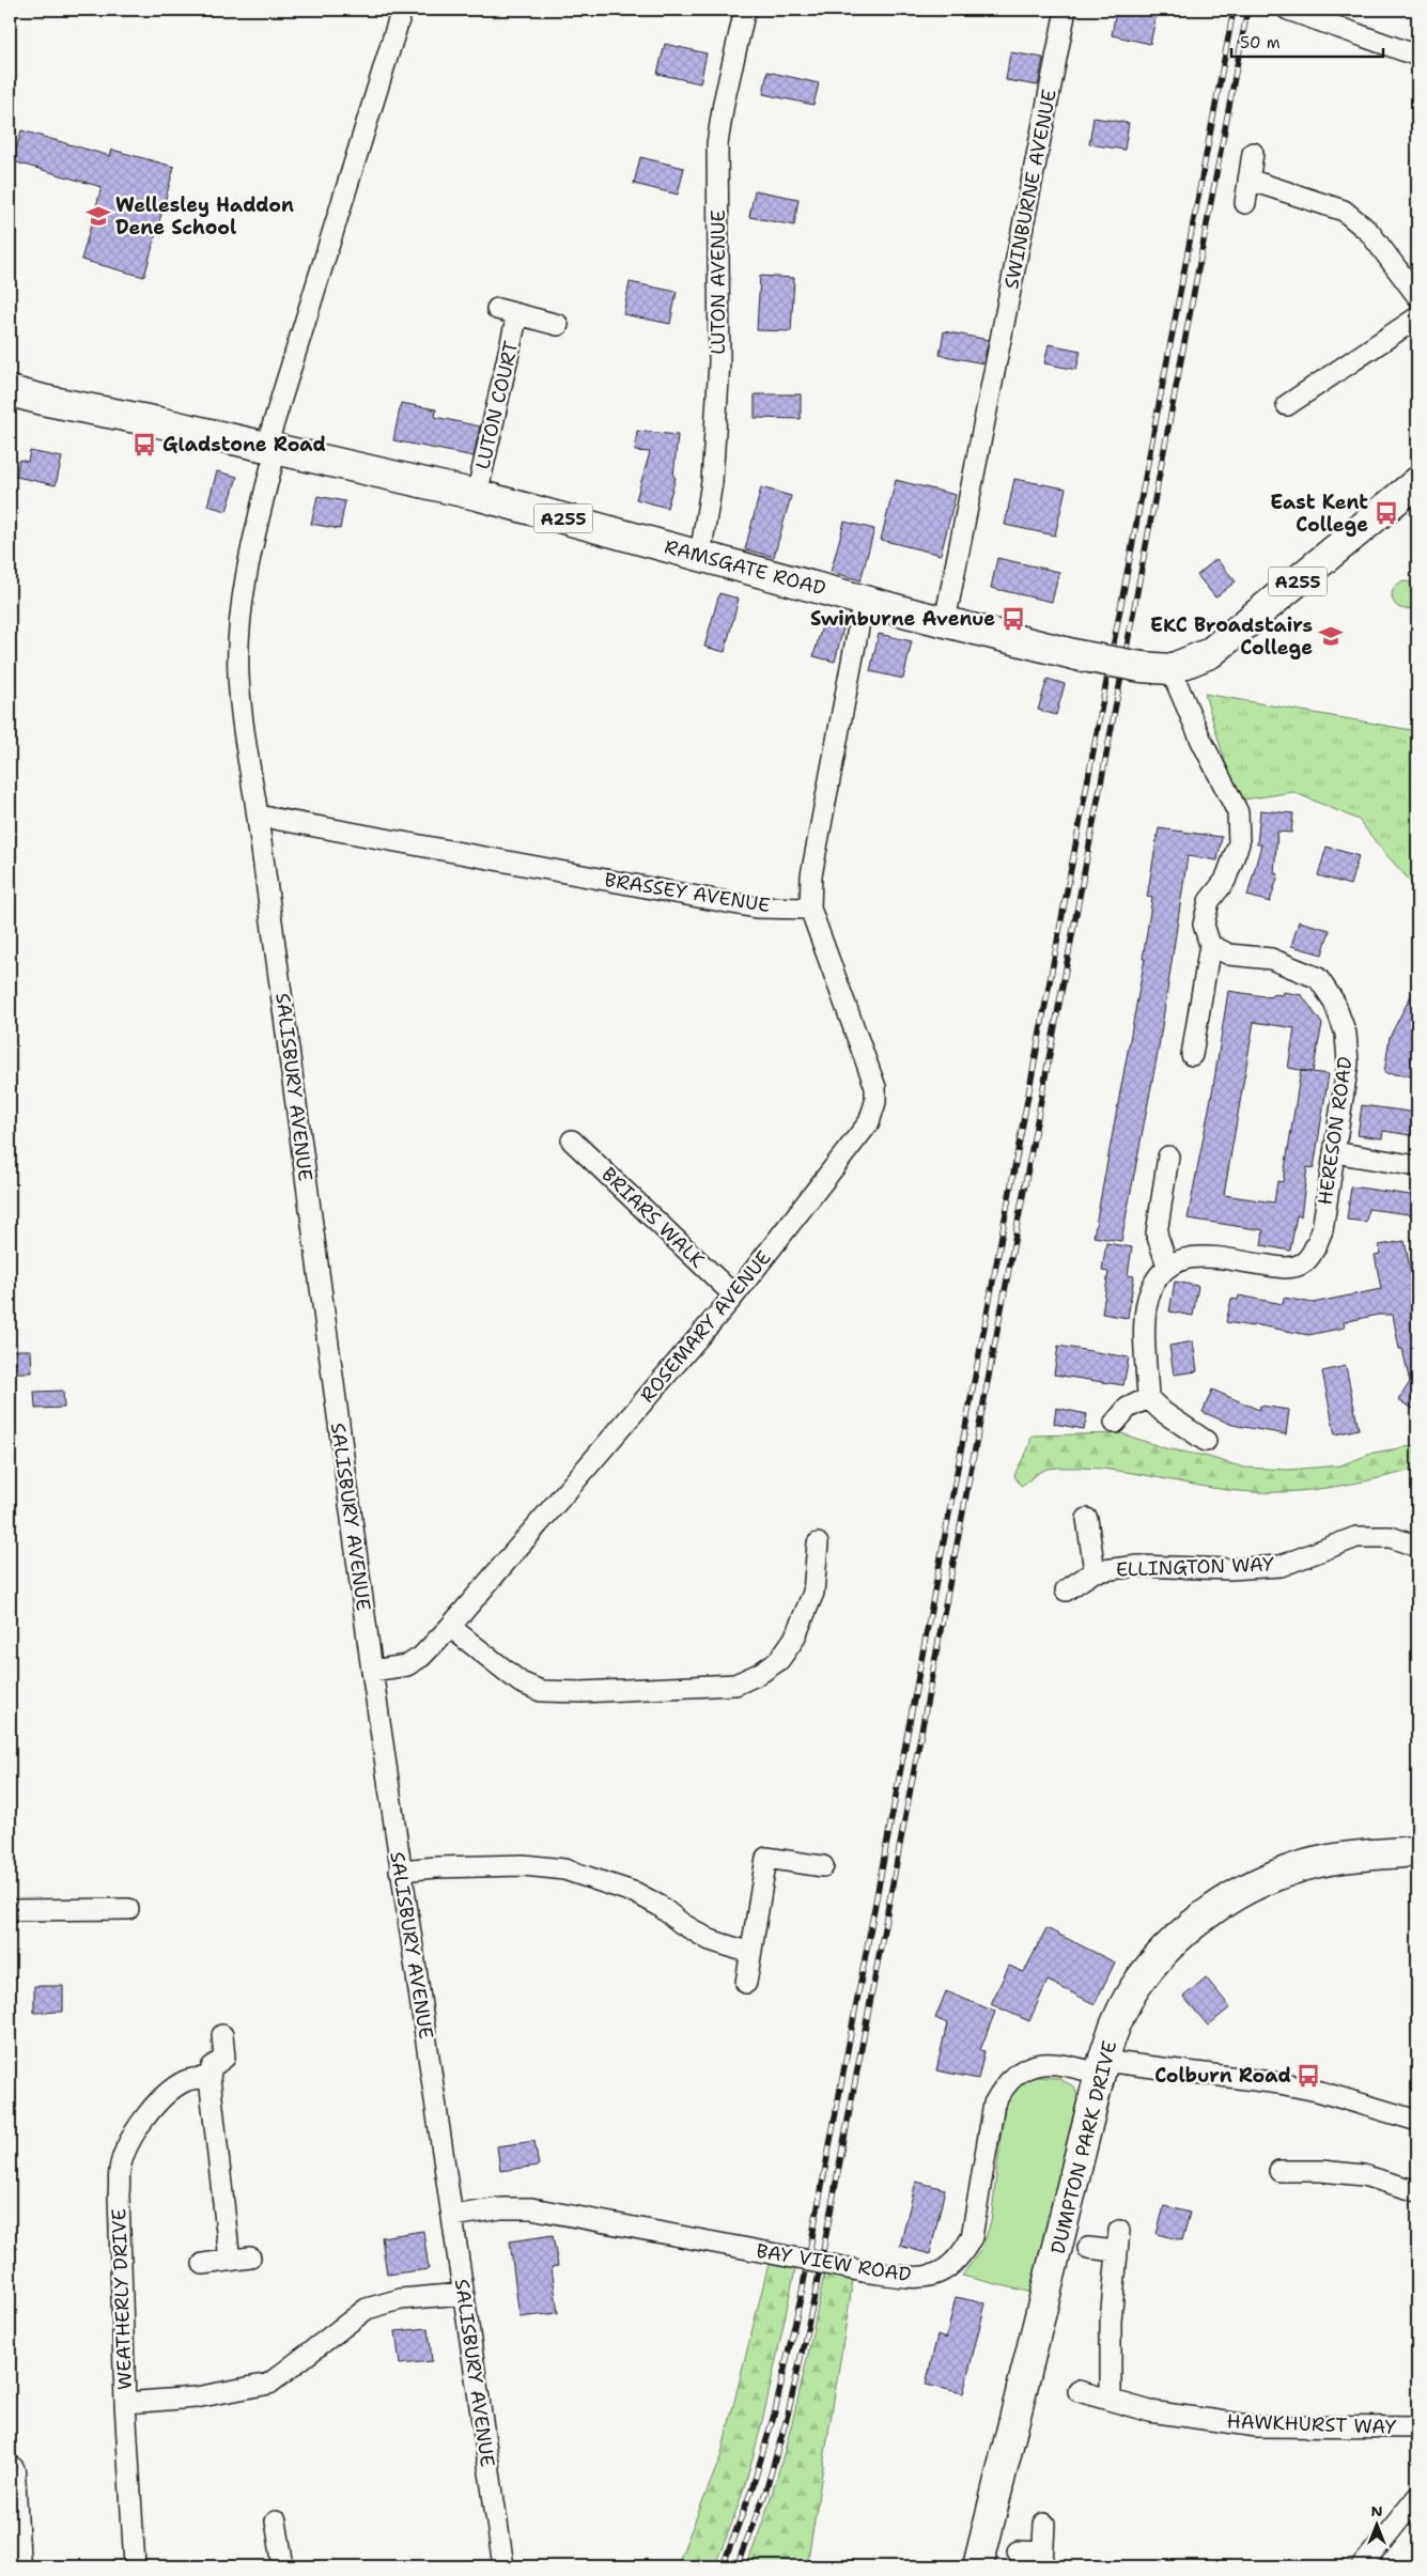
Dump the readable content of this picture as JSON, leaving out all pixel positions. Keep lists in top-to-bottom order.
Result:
{
  "streets": {
    "main road": ["A255", "RAMSGATE ROAD", "DUMPTON PARK DRIVE"],
    "street": [
      "SWINBURNE AVENUE",
      "LUTON AVENUE",
      "LUTON COURT",
      "BRASSEY AVENUE",
      "SALISBURY AVENUE",
      "HERESON ROAD",
      "BRIARS WALK",
      "ROSEMARY AVENUE",
      "ELLINGTON WAY",
      "BAY VIEW ROAD",
      "WEATHERLY DRIVE",
      "HAWKHURST WAY"
    ]
  },
  "crossings": [
    ["SWINBURNE AVENUE", "RAMSGATE ROAD"],
    ["LUTON AVENUE", "RAMSGATE ROAD"],
    ["LUTON COURT", "RAMSGATE ROAD"],
    ["A255", "RAMSGATE ROAD"],
    ["RAMSGATE ROAD", "SALISBURY AVENUE"],
    ["BRASSEY AVENUE", "SALISBURY AVENUE"],
    ["BRASSEY AVENUE", "ROSEMARY AVENUE"],
    ["SALISBURY AVENUE", "ROSEMARY AVENUE"],
    ["SALISBURY AVENUE", "BAY VIEW ROAD"],
    ["BRIARS WALK", "ROSEMARY AVENUE"],
    ["DUMPTON PARK DRIVE", "BAY VIEW ROAD"]
  ],
  "places": {
    "school or university": ["Wellesley Haddon Dene School", "EKC Broadstairs College"],
    "bus stop": [
      "Gladstone Road",
      "East Kent College",
      "Swinburne Avenue",
      "Colburn Road"
    ]
  },
  "scale_bar": "50 m",
  "north": "top"
}
